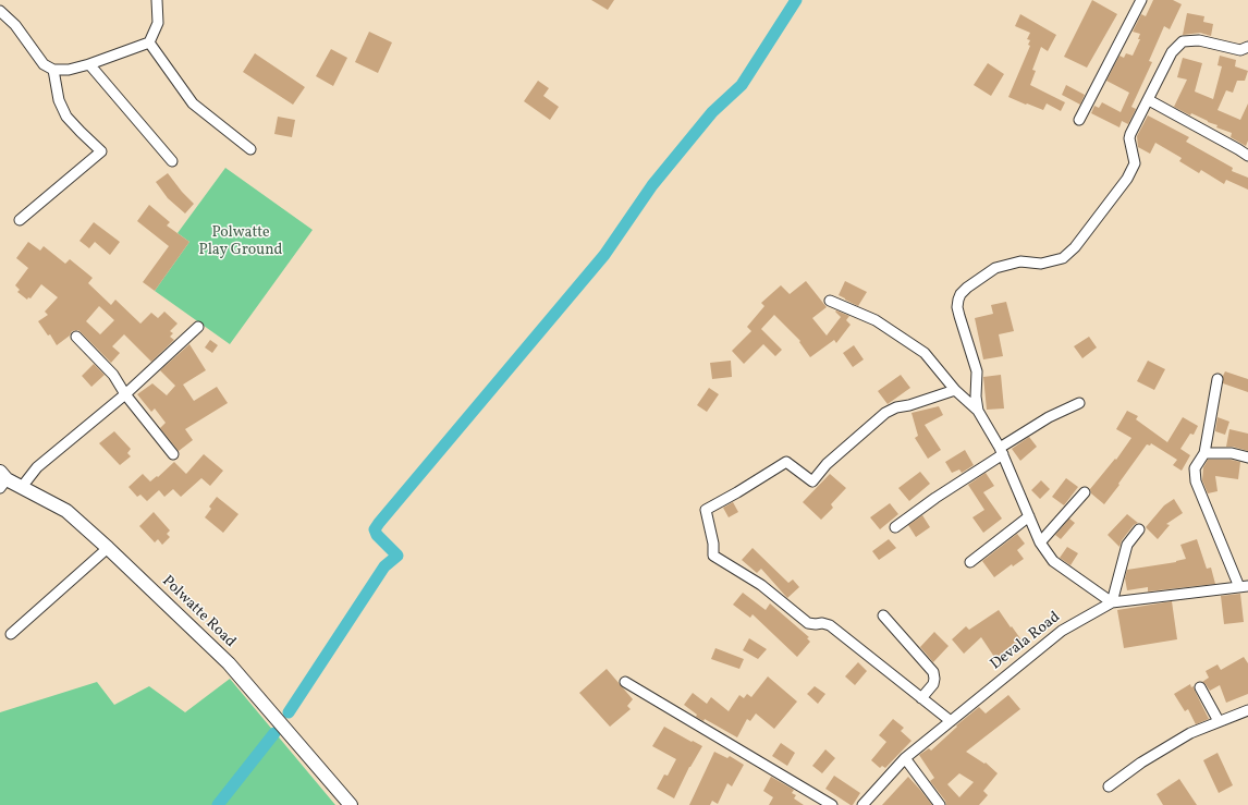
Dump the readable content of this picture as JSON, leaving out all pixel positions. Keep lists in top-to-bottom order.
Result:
{
  "streets": {
    "street": ["Polwatte Road", "Devala Road"]
  },
  "parks": ["Polwatte Play Ground"]
}
